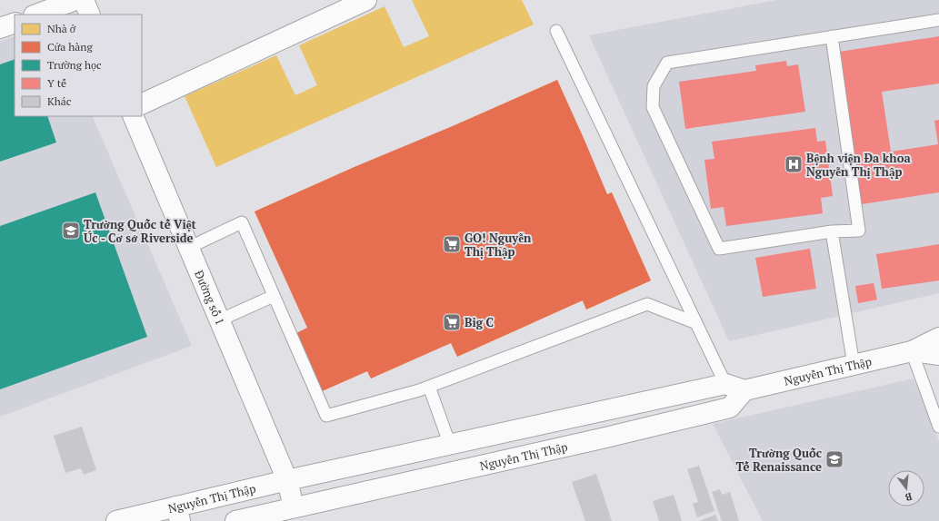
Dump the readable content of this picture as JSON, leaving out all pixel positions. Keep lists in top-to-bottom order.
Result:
{
  "streets": {
    "main road": ["Đường số 1", "Nguyễn Thị Thập"]
  },
  "crossings": [
    ["Đường số 1", "Nguyễn Thị Thập"]
  ],
  "places": {
    "hospital": ["Bệnh viện Đa khoa Nguyễn Thị Thập"],
    "school or university": ["Trường Quốc tế Việt Úc - Cơ sở Riverside", "Trường Quốc Tế Renaissance"],
    "supermarket": ["GO! Nguyễn Thị Thập", "Big C"]
  },
  "legend": [
    "Nhà ở",
    "Cửa hàng",
    "Trường học",
    "Y tế",
    "Khác"
  ],
  "north": "bottom"
}
